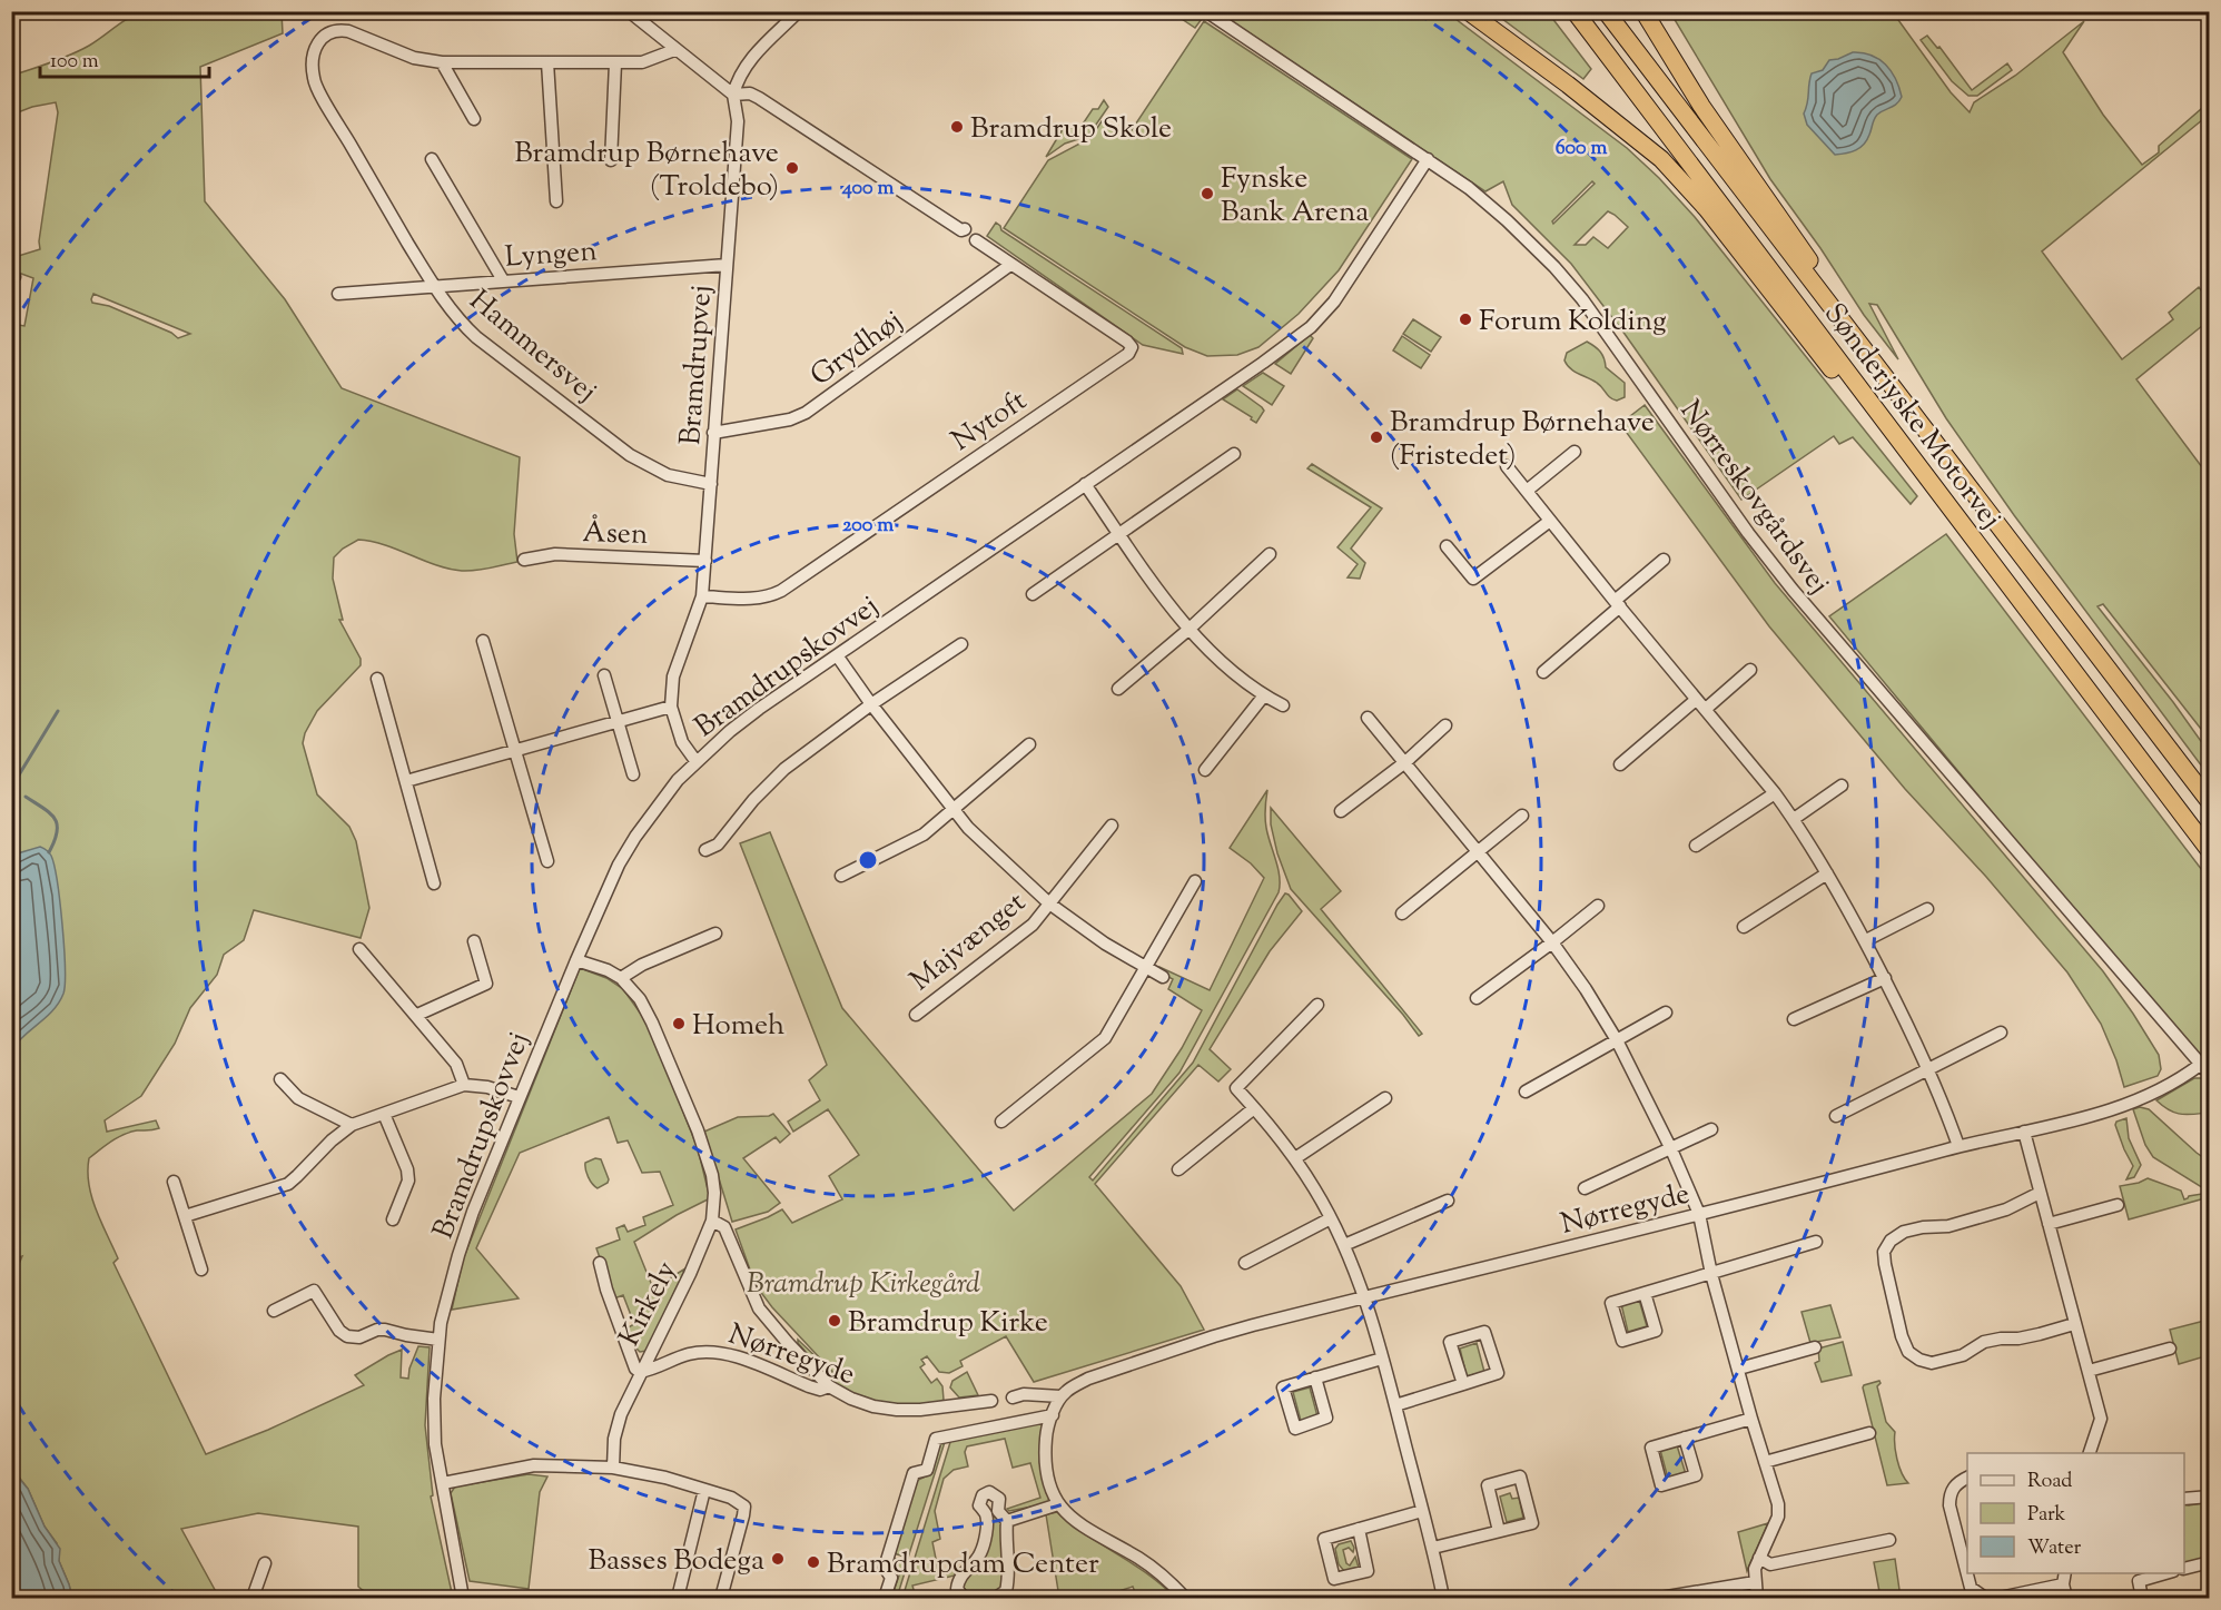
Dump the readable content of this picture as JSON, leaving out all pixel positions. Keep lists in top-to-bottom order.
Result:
{
  "streets": {
    "highway": ["Sønderjyske Motorvej"],
    "street": [
      "Lyngen",
      "Hammersvej",
      "Grydhøj",
      "Bramdrupvej",
      "Nytoft",
      "Nørreskovgårdsvej",
      "Åsen",
      "Bramdrupskovvej",
      "Majvænget",
      "Nørregyde",
      "Kirkely"
    ]
  },
  "crossings": [
    ["Lyngen", "Hammersvej"],
    ["Lyngen", "Bramdrupvej"],
    ["Hammersvej", "Bramdrupvej"],
    ["Grydhøj", "Bramdrupvej"],
    ["Grydhøj", "Nytoft"],
    ["Bramdrupvej", "Nytoft"],
    ["Bramdrupvej", "Åsen"],
    ["Bramdrupvej", "Bramdrupskovvej"],
    ["Nørreskovgårdsvej", "Bramdrupskovvej"],
    ["Nørreskovgårdsvej", "Nørregyde"],
    ["Bramdrupskovvej", "Majvænget"],
    ["Bramdrupskovvej", "Kirkely"],
    ["Nørregyde", "Kirkely"]
  ],
  "parks": ["Bramdrup Kirkegård"],
  "places": [
    "Bramdrup Skole",
    "Bramdrup Børnehave (Troldebo)",
    "Fynske Bank Arena",
    "Forum Kolding",
    "Bramdrup Børnehave (Fristedet)",
    "Homeh",
    "Bramdrup Kirke",
    "Basses Bodega",
    "Bramdrupdam Center"
  ],
  "legend": ["Road", "Park", "Water"],
  "scale_bar": "100 m",
  "rings": ["600 m", "400 m", "200 m"]
}
